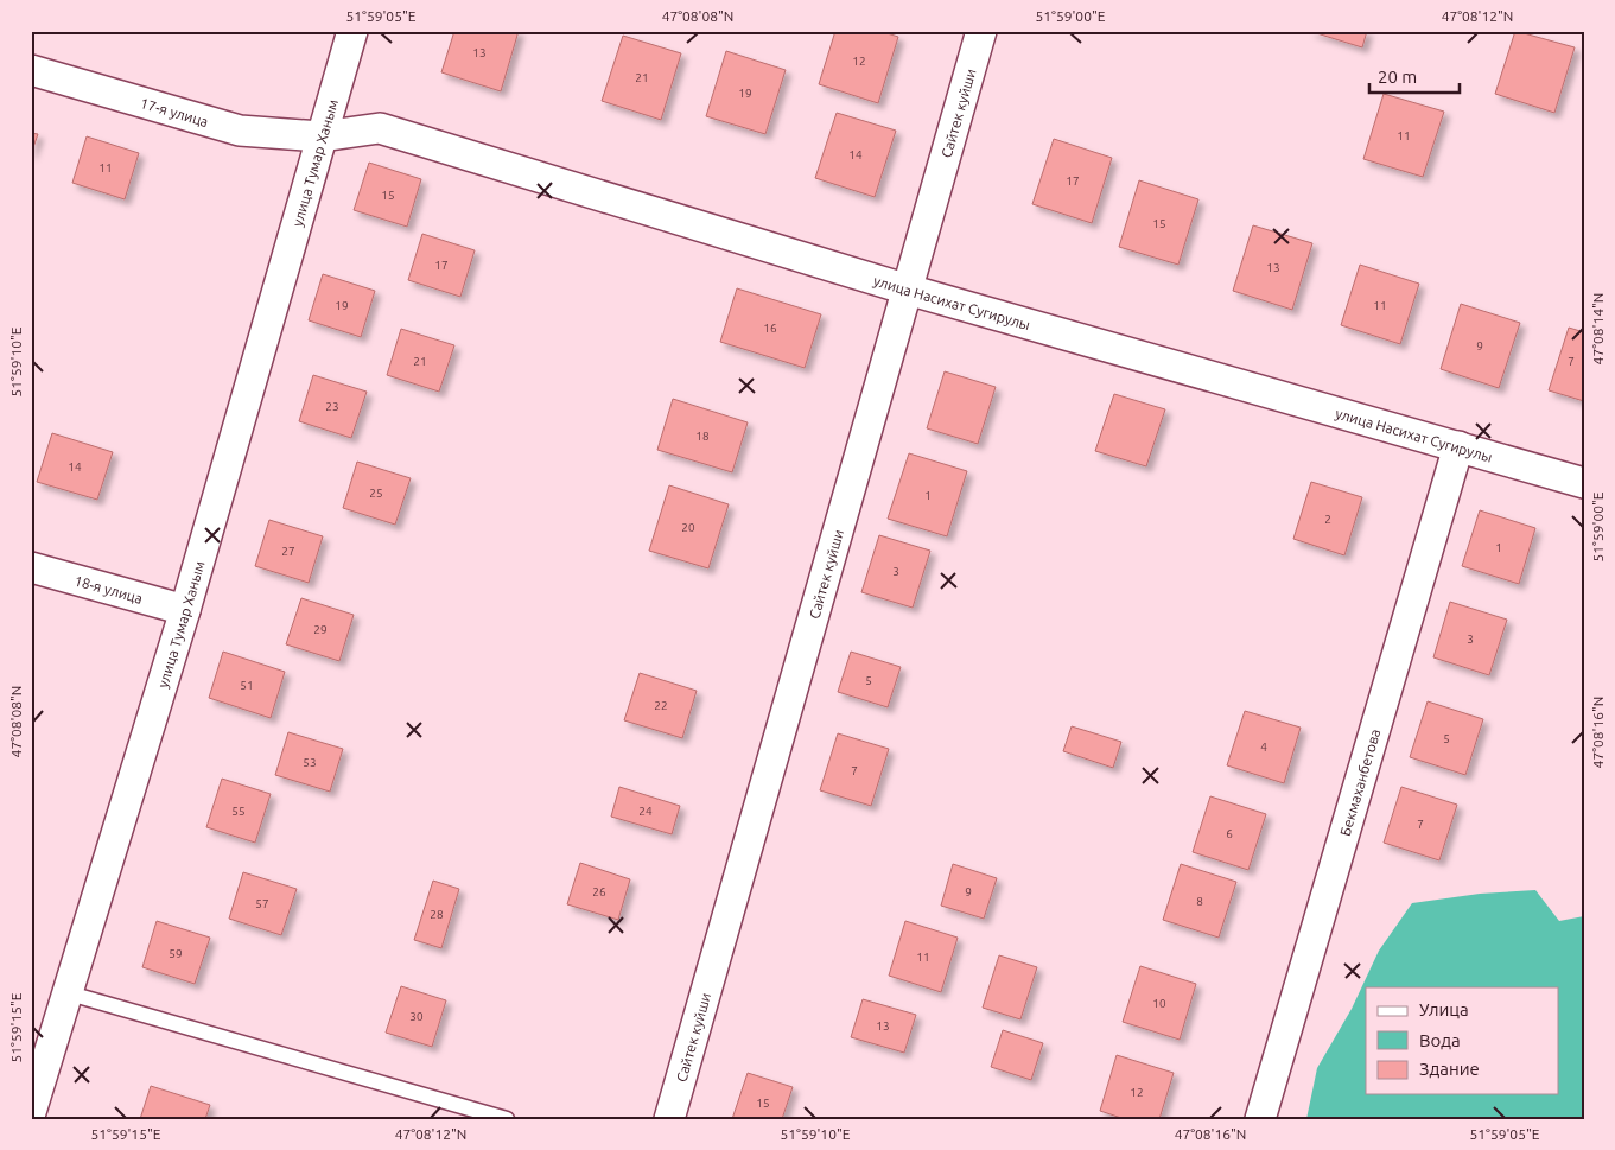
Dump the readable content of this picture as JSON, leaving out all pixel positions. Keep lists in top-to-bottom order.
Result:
{
  "streets": {
    "street": [
      "17-я улица",
      "Сайтек куйши",
      "улица Тумар Ханым",
      "улица Насихат Сугирулы",
      "18-я улица",
      "Бекмаханбетова"
    ]
  },
  "crossings": [
    ["17-я улица", "улица Тумар Ханым"],
    ["17-я улица", "улица Насихат Сугирулы"],
    ["Сайтек куйши", "улица Насихат Сугирулы"],
    ["улица Тумар Ханым", "улица Насихат Сугирулы"],
    ["улица Тумар Ханым", "18-я улица"],
    ["улица Насихат Сугирулы", "Бекмаханбетова"]
  ],
  "house_numbers": [
    "13",
    "12",
    "21",
    "19",
    "11",
    "14",
    "11",
    "17",
    "15",
    "15",
    "17",
    "13",
    "19",
    "11",
    "16",
    "9",
    "21",
    "7",
    "23",
    "18",
    "14",
    "25",
    "1",
    "2",
    "20",
    "1",
    "27",
    "3",
    "29",
    "3",
    "5",
    "51",
    "22",
    "5",
    "4",
    "53",
    "7",
    "55",
    "24",
    "7",
    "6",
    "26",
    "9",
    "8",
    "57",
    "28",
    "59",
    "11",
    "10",
    "30",
    "13",
    "12",
    "15"
  ],
  "legend": ["Улица", "Вода", "Здание"],
  "scale_bar": "20 m",
  "coordinates": [
    "51°59'05\"E",
    "47°08'08\"N",
    "51°59'00\"E",
    "47°08'12\"N",
    "47°08'14\"N",
    "51°59'10\"E",
    "47°08'16\"N",
    "51°59'15\"E"
  ]
}
